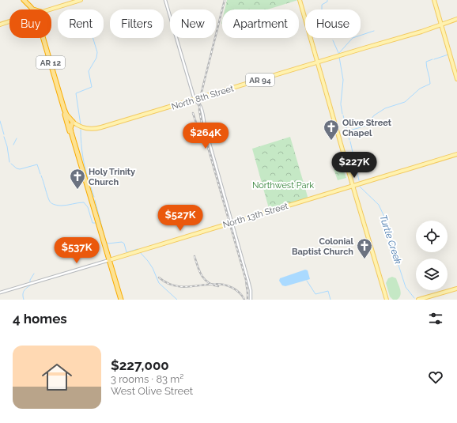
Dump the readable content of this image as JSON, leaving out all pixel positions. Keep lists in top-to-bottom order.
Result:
{
  "streets": {
    "highway": ["AR 12"],
    "main road": ["AR 94", "North 8th Street", "North 13th Street"]
  },
  "crossings": [
    ["AR 12", "North 8th Street"]
  ],
  "water": ["Turtle Creek"],
  "parks": ["Northwest Park"],
  "places": {
    "church": ["Olive Street Chapel", "Holy Trinity Church", "Colonial Baptist Church"]
  },
  "page": {
    "chip": [
      "Buy",
      "Rent",
      "Filters",
      "New",
      "Apartment",
      "House"
    ],
    "price": [
      "$264K",
      "$227K",
      "$527K",
      "$537K"
    ],
    "heading": "4 homes",
    "list": [
      {
        "name": "$227,000",
        "note": "3 rooms · 83 m² · West Olive Street"
      }
    ]
  }
}
